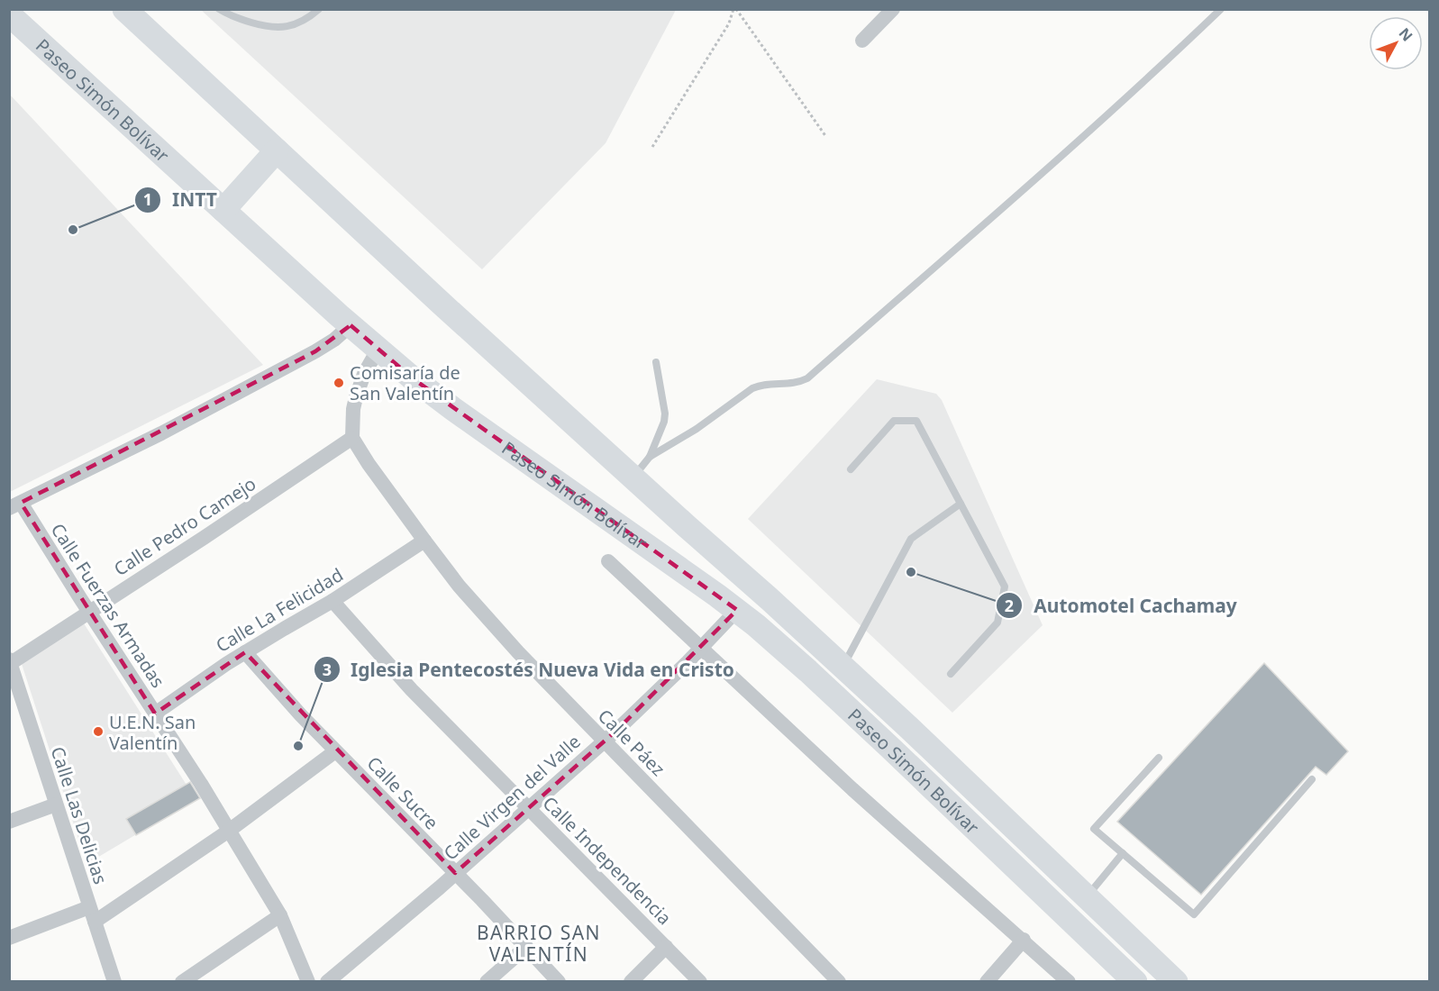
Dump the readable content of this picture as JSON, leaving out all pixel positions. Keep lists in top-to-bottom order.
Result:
{
  "streets": {
    "main road": ["Paseo Simón Bolívar"],
    "street": [
      "Calle Pedro Camejo",
      "Calle Fuerzas Armadas",
      "Calle La Felicidad",
      "Calle Páez",
      "Calle Sucre",
      "Calle Virgen del Valle",
      "Calle Las Delicias",
      "Calle Independencia"
    ]
  },
  "crossings": [
    ["Paseo Simón Bolívar", "Calle Virgen del Valle"],
    ["Calle Pedro Camejo", "Calle Fuerzas Armadas"],
    ["Calle Pedro Camejo", "Calle Páez"],
    ["Calle Pedro Camejo", "Calle Las Delicias"],
    ["Calle Fuerzas Armadas", "Calle La Felicidad"],
    ["Calle La Felicidad", "Calle Páez"],
    ["Calle La Felicidad", "Calle Sucre"],
    ["Calle La Felicidad", "Calle Independencia"],
    ["Calle Páez", "Calle Virgen del Valle"],
    ["Calle Sucre", "Calle Virgen del Valle"],
    ["Calle Virgen del Valle", "Calle Independencia"]
  ],
  "districts": ["BARRIO SAN VALENTÍN"],
  "places": [
    "INTT",
    "Comisaría de San Valentín",
    "Automotel Cachamay",
    "U.E.N. San Valentín",
    "Iglesia Pentecostés Nueva Vida en Cristo"
  ],
  "north": "top right"
}
